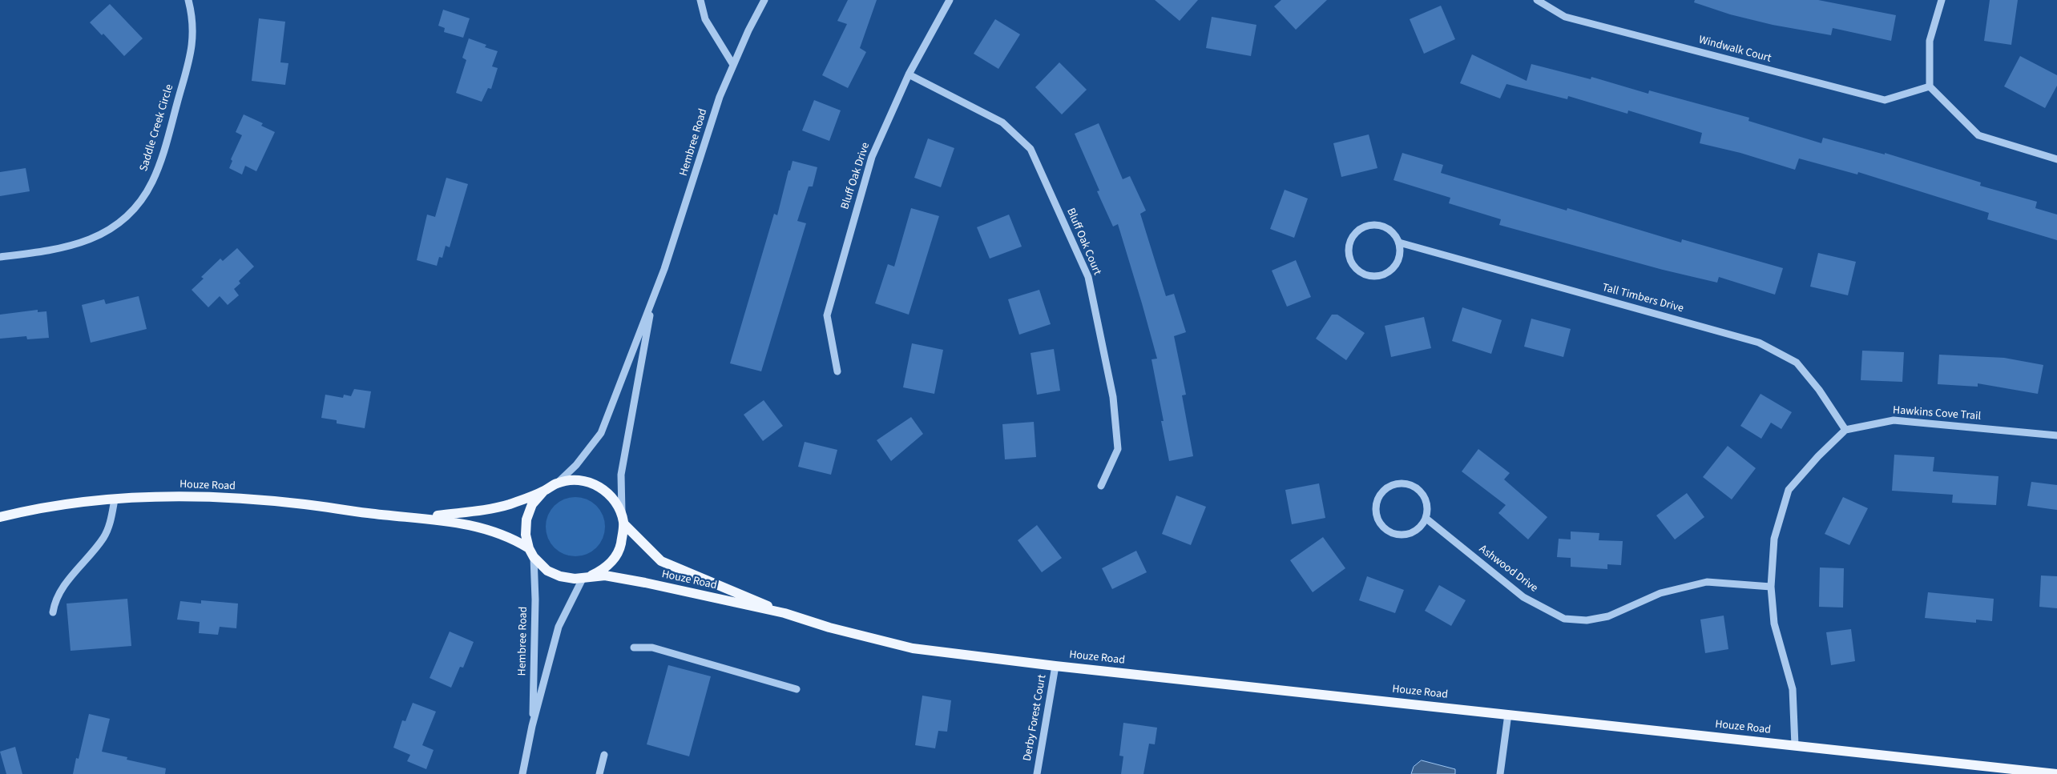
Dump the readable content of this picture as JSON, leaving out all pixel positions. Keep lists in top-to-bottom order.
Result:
{
  "streets": {
    "main road": ["Houze Road"],
    "street": [
      "Windwalk Court",
      "Saddle Creek Circle",
      "Hembree Road",
      "Bluff Oak Drive",
      "Bluff Oak Court",
      "Tall Timbers Drive",
      "Hawkins Cove Trail",
      "Ashwood Drive",
      "Derby Forest Court"
    ]
  },
  "crossings": [
    ["Hembree Road", "Houze Road"],
    ["Bluff Oak Drive", "Bluff Oak Court"],
    ["Tall Timbers Drive", "Hawkins Cove Trail"],
    ["Houze Road", "Derby Forest Court"]
  ]
}
